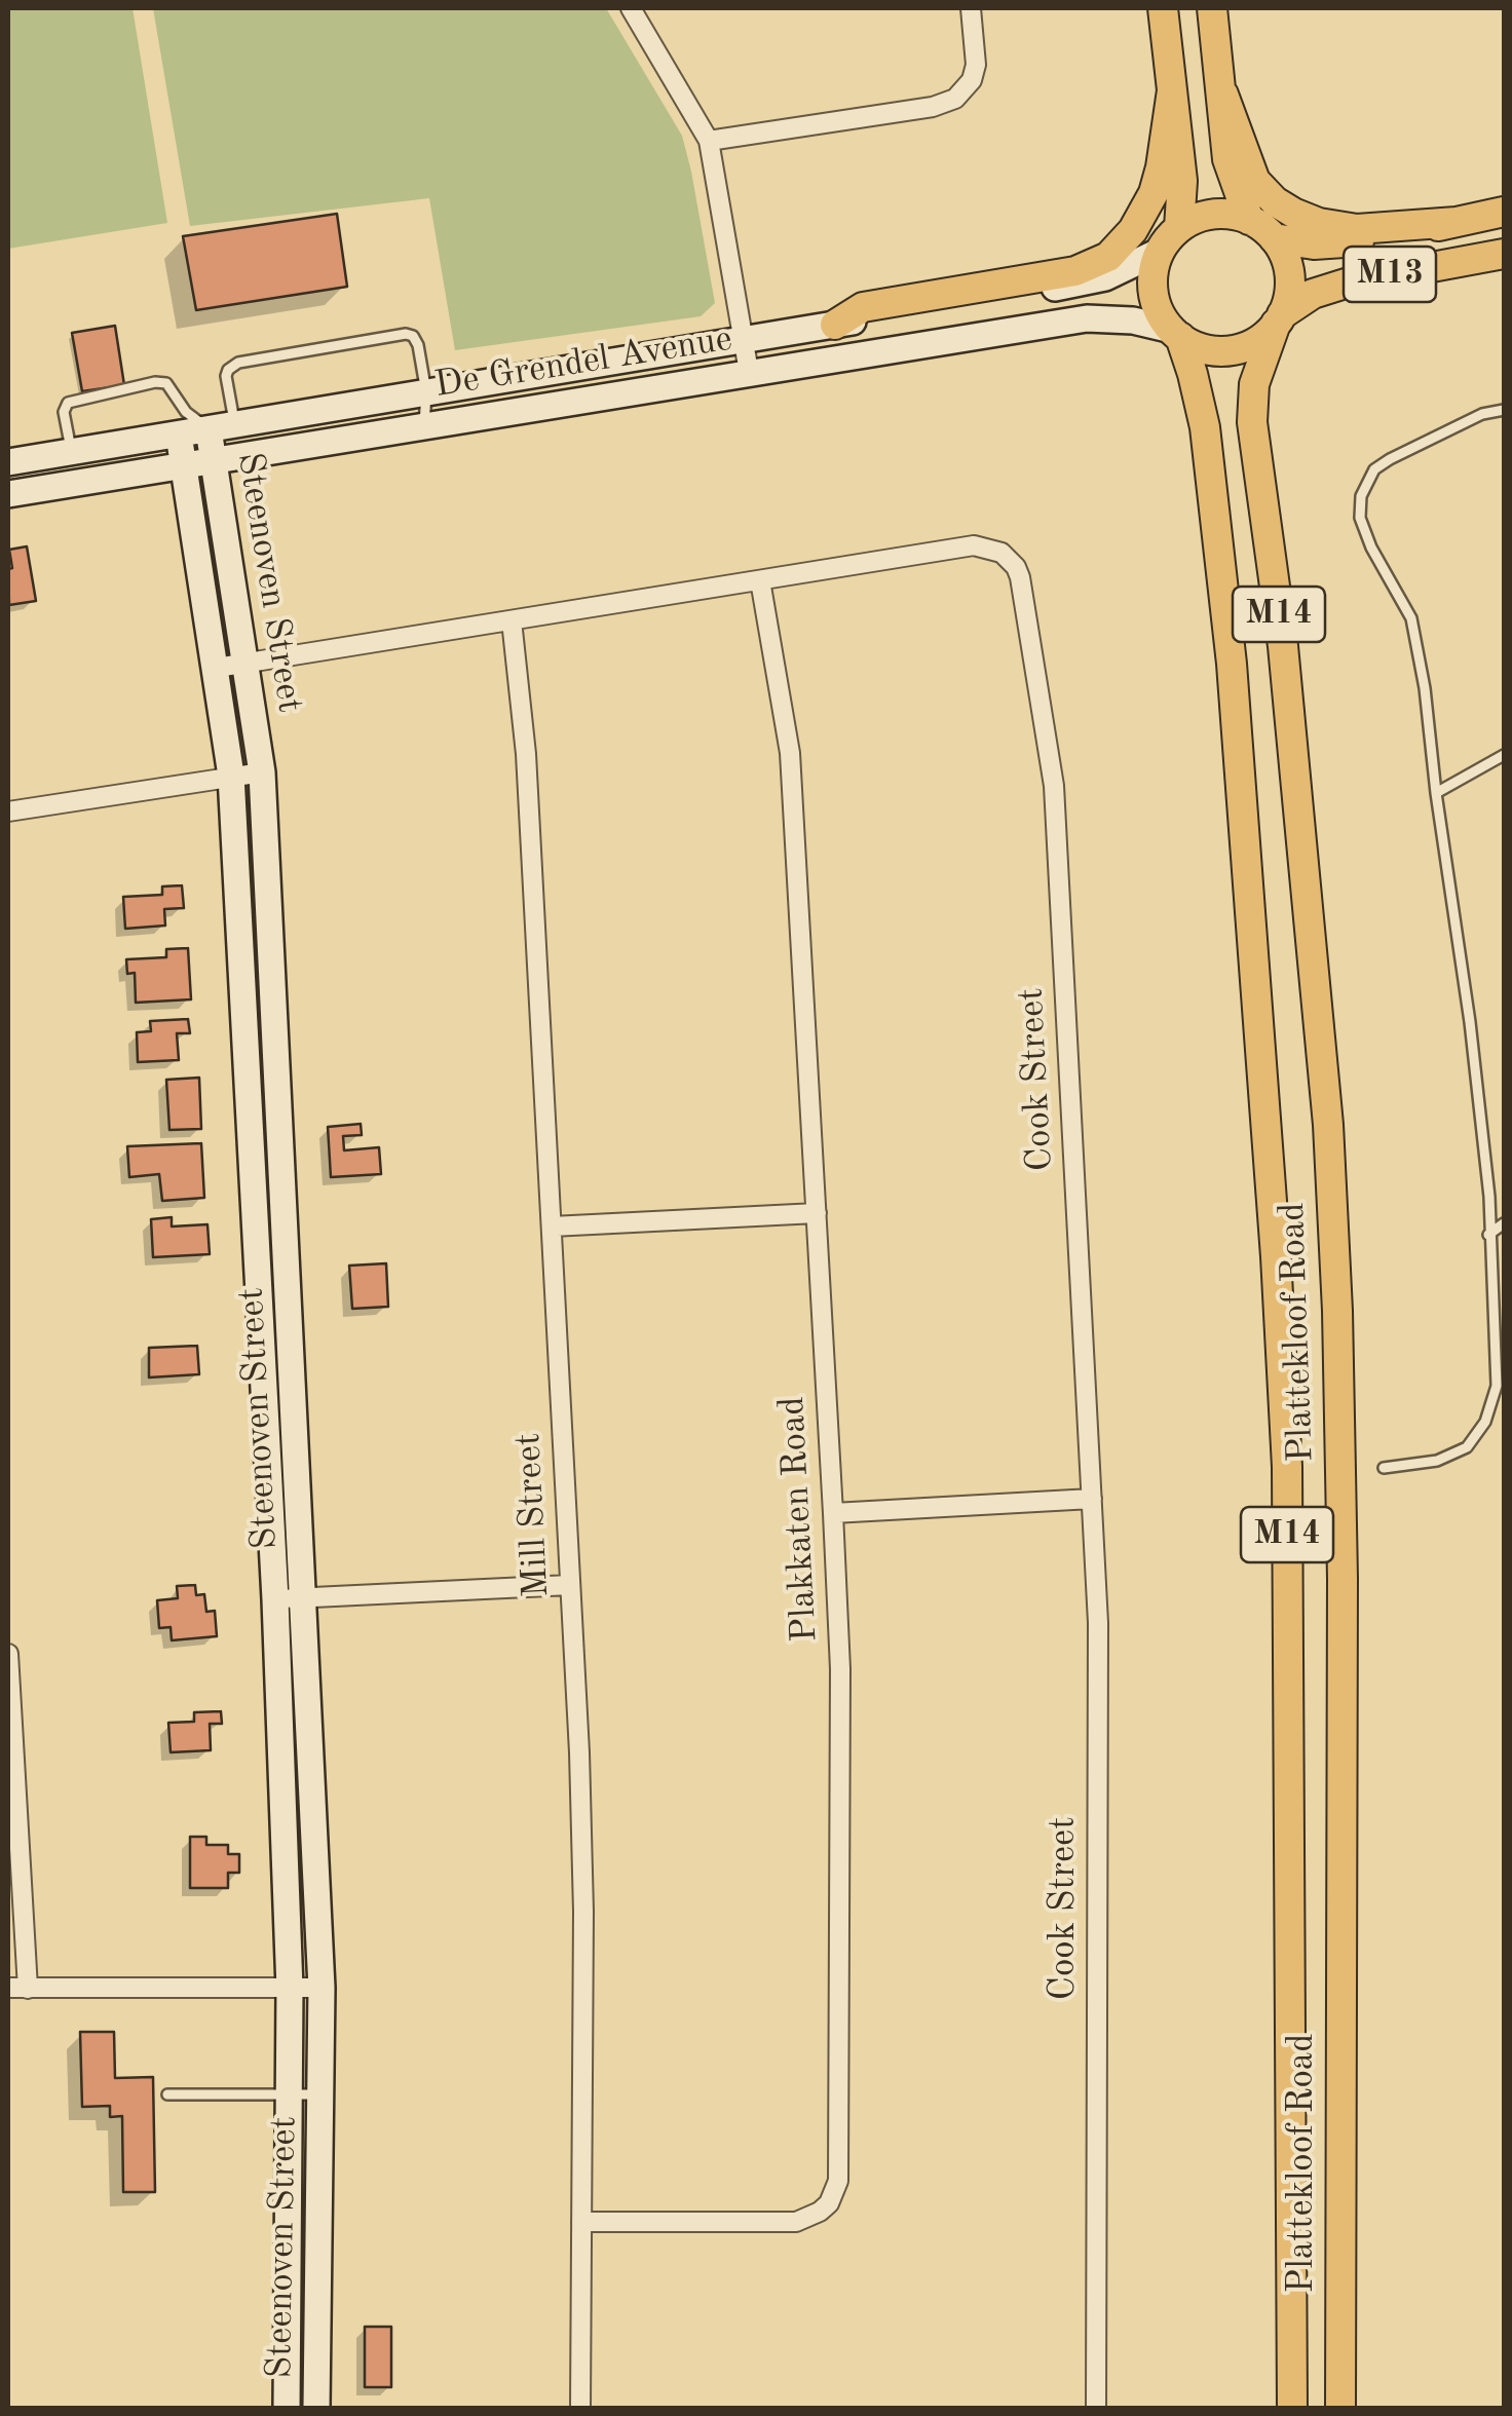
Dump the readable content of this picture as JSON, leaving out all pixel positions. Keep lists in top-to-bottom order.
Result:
{
  "streets": {
    "main road": ["M13", "M14", "Plattekloof Road"],
    "street": [
      "De Grendel Avenue",
      "Steenoven Street",
      "Cook Street",
      "Mill Street",
      "Plakkaten Road"
    ]
  },
  "crossings": [
    ["M13", "De Grendel Avenue"],
    ["M13", "Plattekloof Road"],
    ["De Grendel Avenue", "Steenoven Street"],
    ["De Grendel Avenue", "Plattekloof Road"],
    ["Steenoven Street", "Cook Street"],
    ["Cook Street", "Mill Street"],
    ["Cook Street", "Plakkaten Road"],
    ["Mill Street", "Plakkaten Road"]
  ]
}
